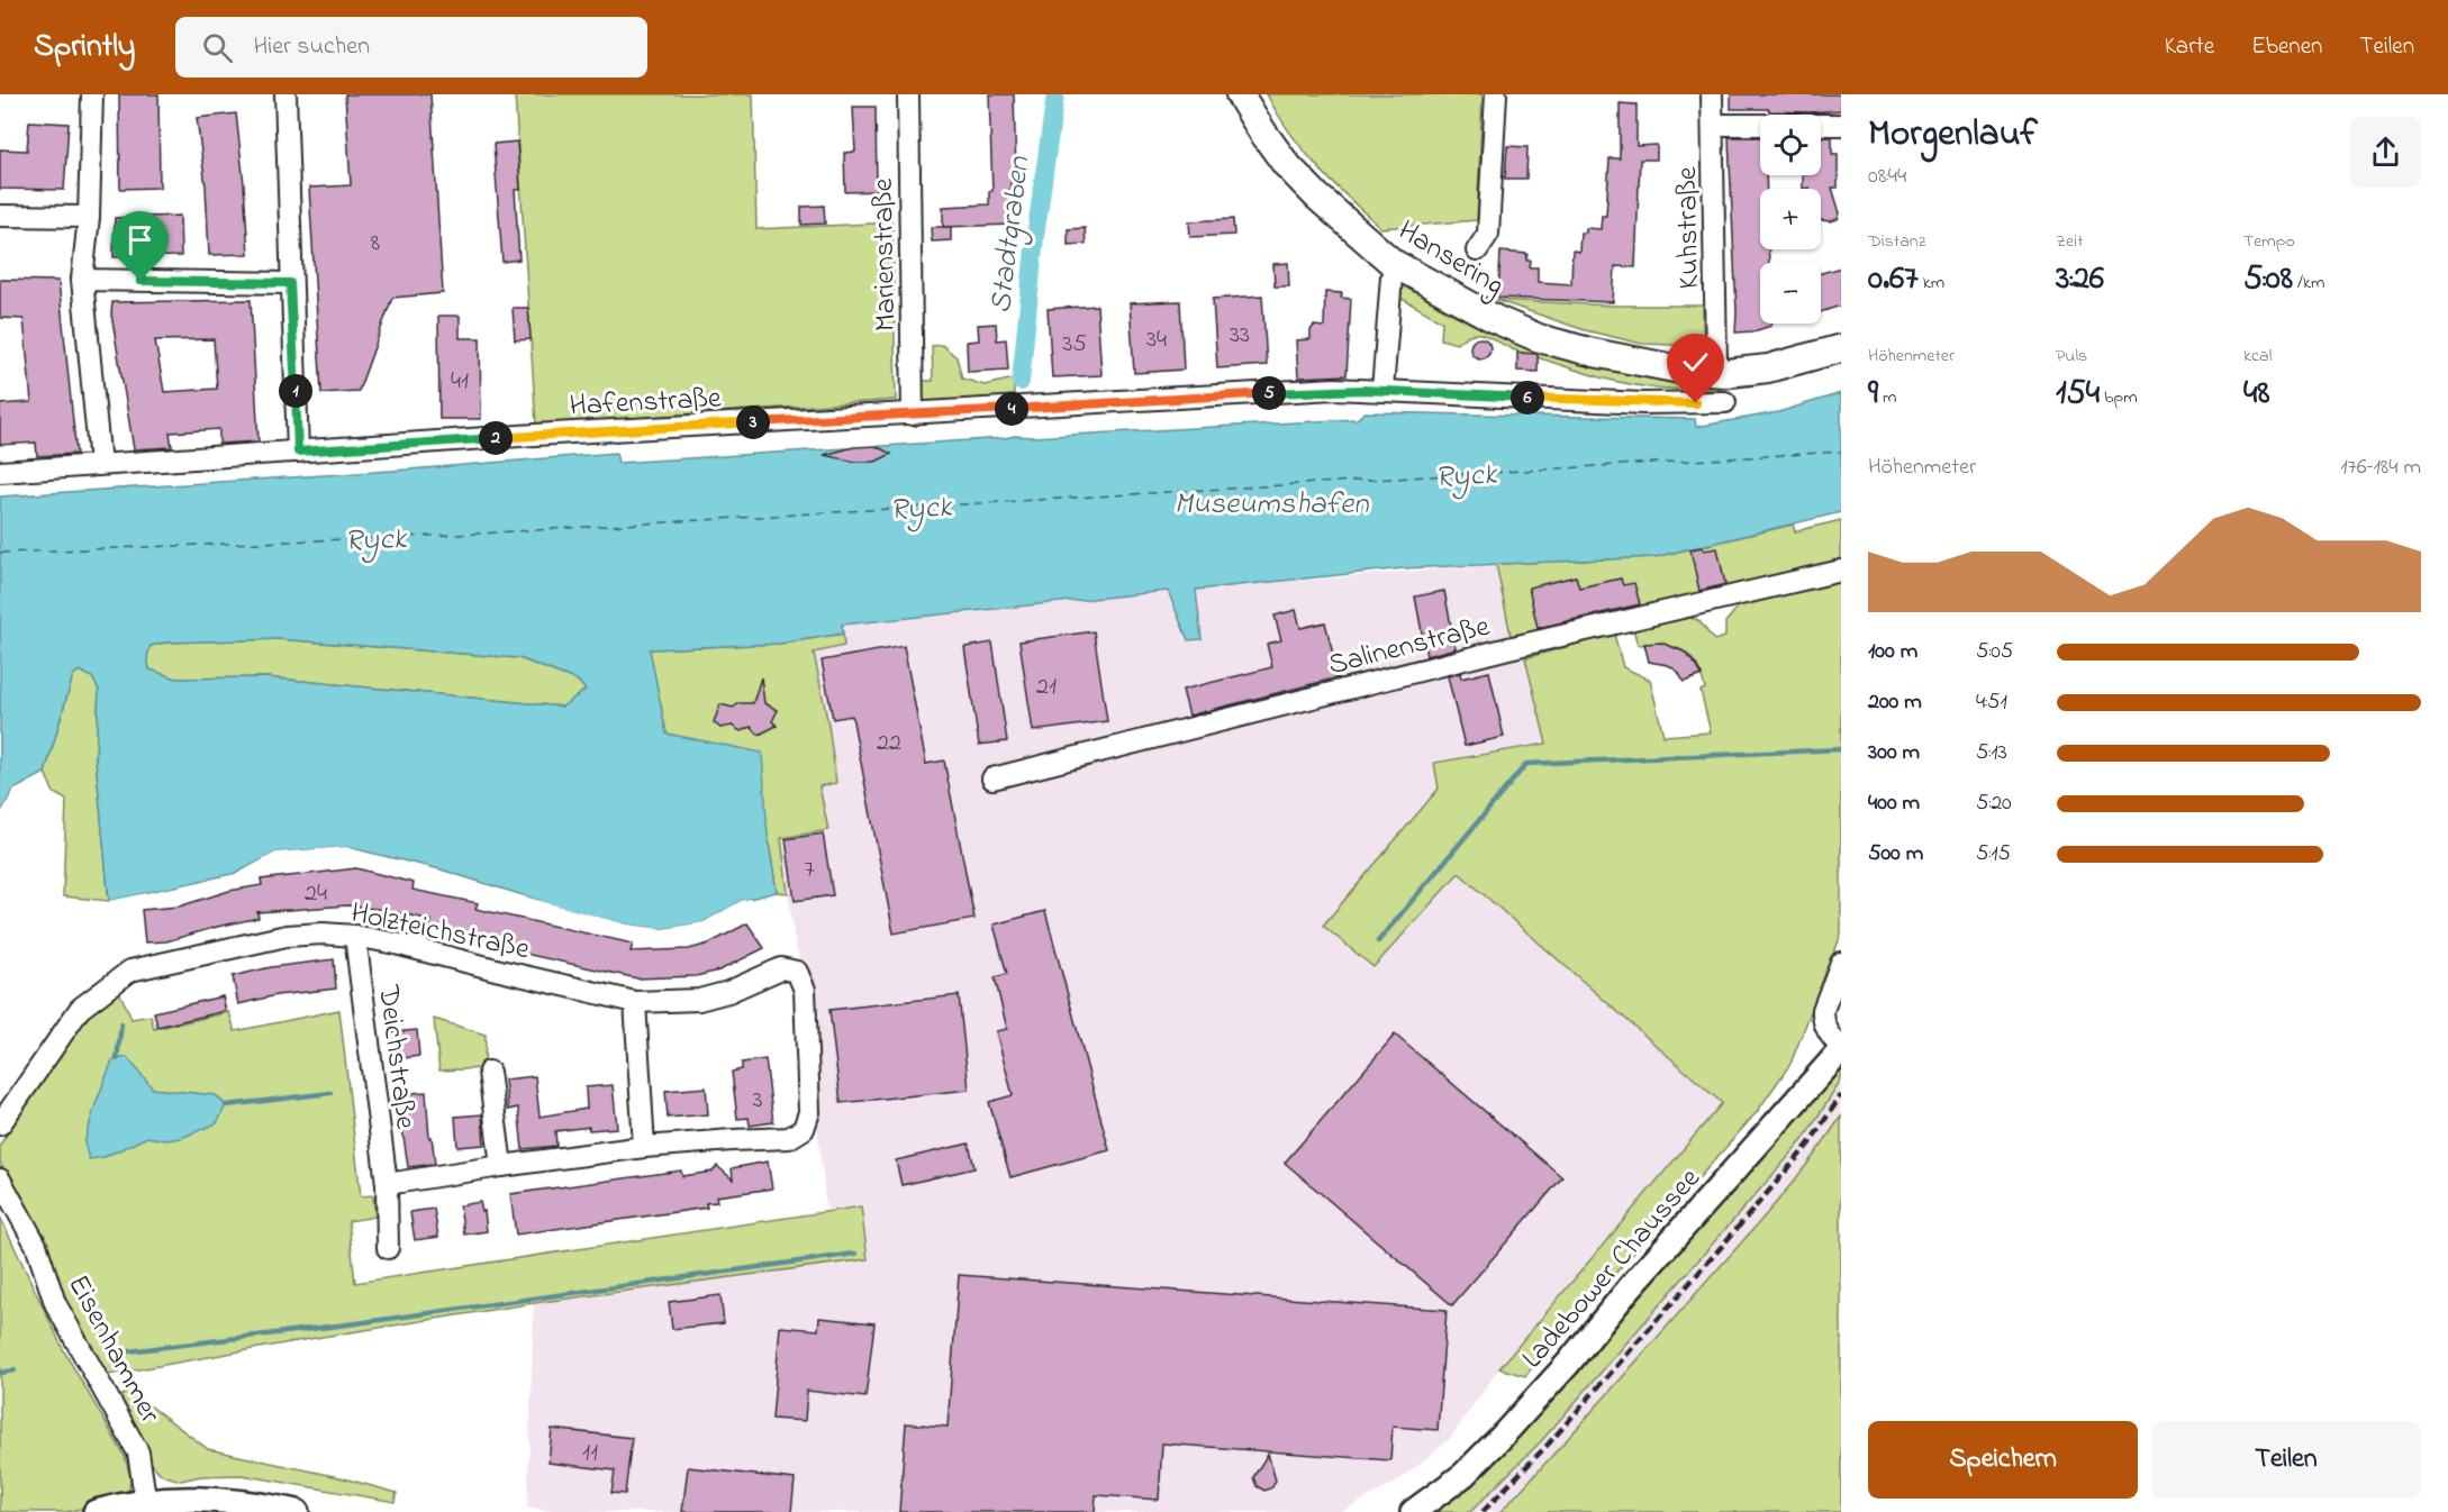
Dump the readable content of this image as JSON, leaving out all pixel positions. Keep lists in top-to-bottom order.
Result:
{
  "streets": {
    "main road": ["Hansering"],
    "street": [
      "Kuhstraße",
      "Marienstraße",
      "Hafenstraße",
      "Salinenstraße",
      "Holzteichstraße",
      "Deichstraße",
      "Ladebower Chaussee",
      "Eisenhammer"
    ]
  },
  "crossings": [
    ["Kuhstraße", "Hansering"],
    ["Marienstraße", "Hafenstraße"],
    ["Holzteichstraße", "Deichstraße"]
  ],
  "water": ["Stadtgraben", "Ryck", "Museumshafen"],
  "house_numbers": [
    "8",
    "33",
    "34",
    "35",
    "41",
    "21",
    "22",
    "7",
    "24",
    "3",
    "11"
  ],
  "page": {
    "header": "Sprintly",
    "search": "Hier suchen",
    "nav": ["Karte", "Ebenen", "Teilen"],
    "heading": ["Morgenlauf", "08:44"],
    "map_buttons": ["+", "−"],
    "stats": [
      ["Distanz", "0.67 km"],
      ["Zeit", "3:26"],
      ["Tempo", "5:08 /km"],
      ["Höhenmeter", "9 m"],
      ["Puls", "154 bpm"],
      ["kcal", "48"]
    ],
    "pins": [
      "1",
      "5",
      "6",
      "4",
      "3",
      "2"
    ],
    "chart": ["Höhenmeter", "176–184 m"],
    "list": [
      {
        "name": "100 m",
        "note": "5:05"
      },
      {
        "name": "200 m",
        "note": "4:51"
      },
      {
        "name": "300 m",
        "note": "5:13"
      },
      {
        "name": "400 m",
        "note": "5:20"
      },
      {
        "name": "500 m",
        "note": "5:15"
      }
    ],
    "buttons": ["Speichern", "Teilen"]
  }
}
